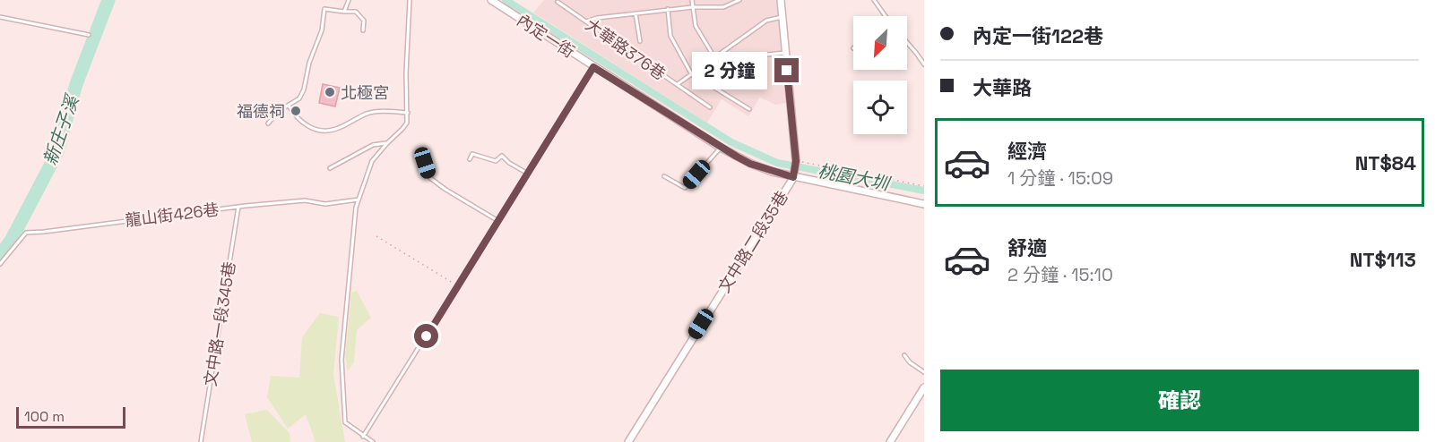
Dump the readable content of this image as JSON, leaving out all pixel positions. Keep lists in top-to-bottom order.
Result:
{
  "streets": {
    "street": ["內定一街", "文中路二段35巷"],
    "lane": ["大華路376巷", "龍山街426巷", "文中路一段345巷"]
  },
  "crossings": [
    ["內定一街", "文中路二段35巷"],
    ["龍山街426巷", "文中路一段345巷"]
  ],
  "water": ["新庄子溪", "桃園大圳"],
  "places": ["北極宮", "福德祠"],
  "scale_bar": "100 m",
  "north": "bottom left",
  "page": {
    "banner": ["內定一街122巷", "大華路"],
    "bubble": "2 分鐘",
    "list": [
      {
        "name": "經濟",
        "note": "1 分鐘 · 15:09",
        "value": "NT$84"
      },
      {
        "name": "舒適",
        "note": "2 分鐘 · 15:10",
        "value": "NT$113"
      }
    ],
    "buttons": "確認",
    "scale": "100 m"
  }
}
